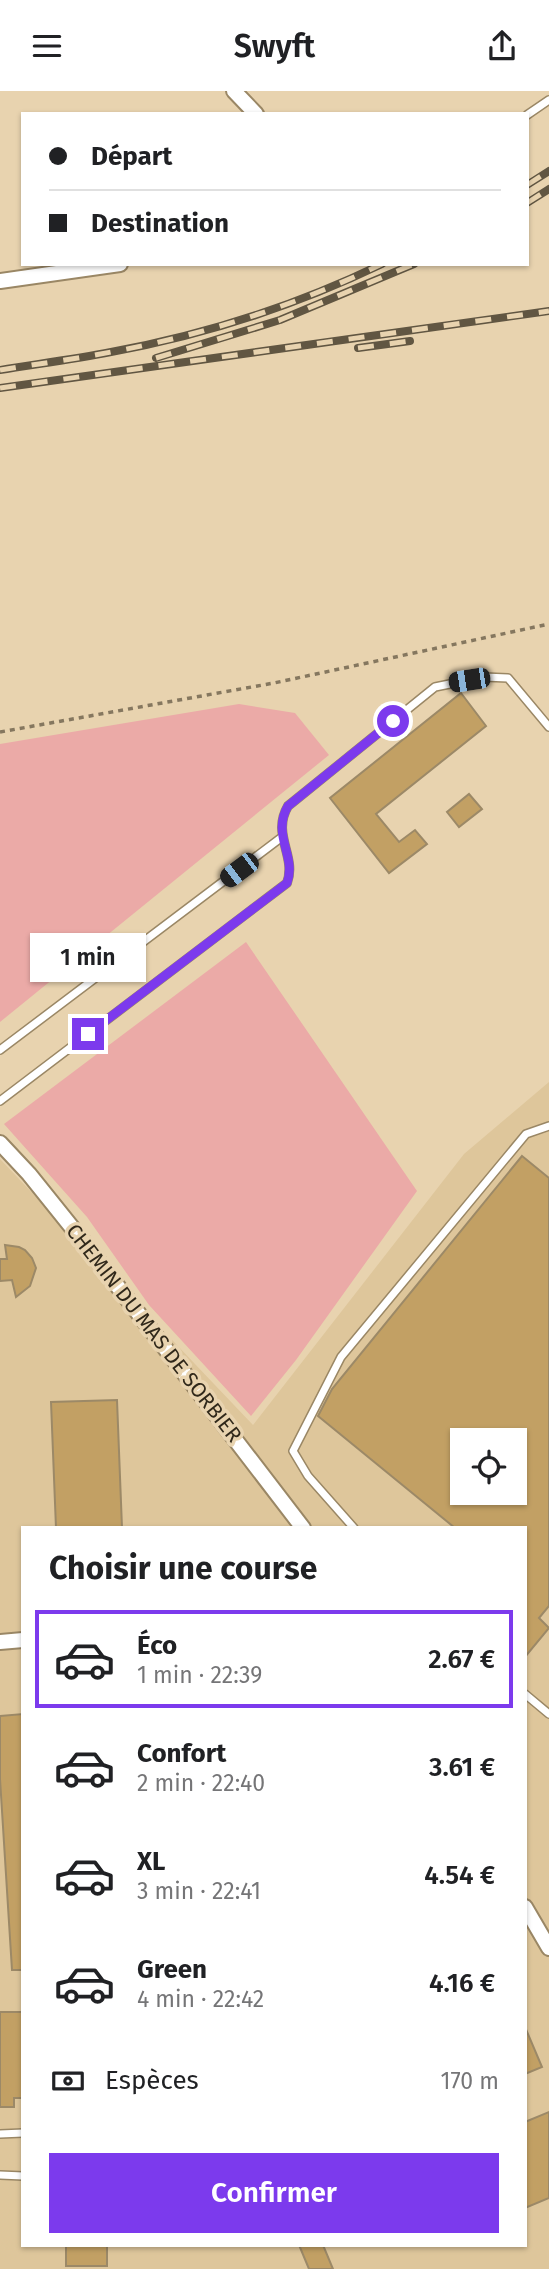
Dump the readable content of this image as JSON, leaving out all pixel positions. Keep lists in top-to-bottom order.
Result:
{
  "streets": {
    "street": ["CHEMIN DU MAS DE SORBIER"]
  },
  "page": {
    "header": "Swyft",
    "banner": ["Départ", "Destination"],
    "bubble": "1 min",
    "heading": "Choisir une course",
    "list": [
      {
        "name": "Éco",
        "note": "1 min · 22:39",
        "value": "2.67 €"
      },
      {
        "name": "Confort",
        "note": "2 min · 22:40",
        "value": "3.61 €"
      },
      {
        "name": "XL",
        "note": "3 min · 22:41",
        "value": "4.54 €"
      },
      {
        "name": "Green",
        "note": "4 min · 22:42",
        "value": "4.16 €"
      }
    ],
    "pay": ["Espèces", "170 m"],
    "buttons": "Confirmer"
  }
}
